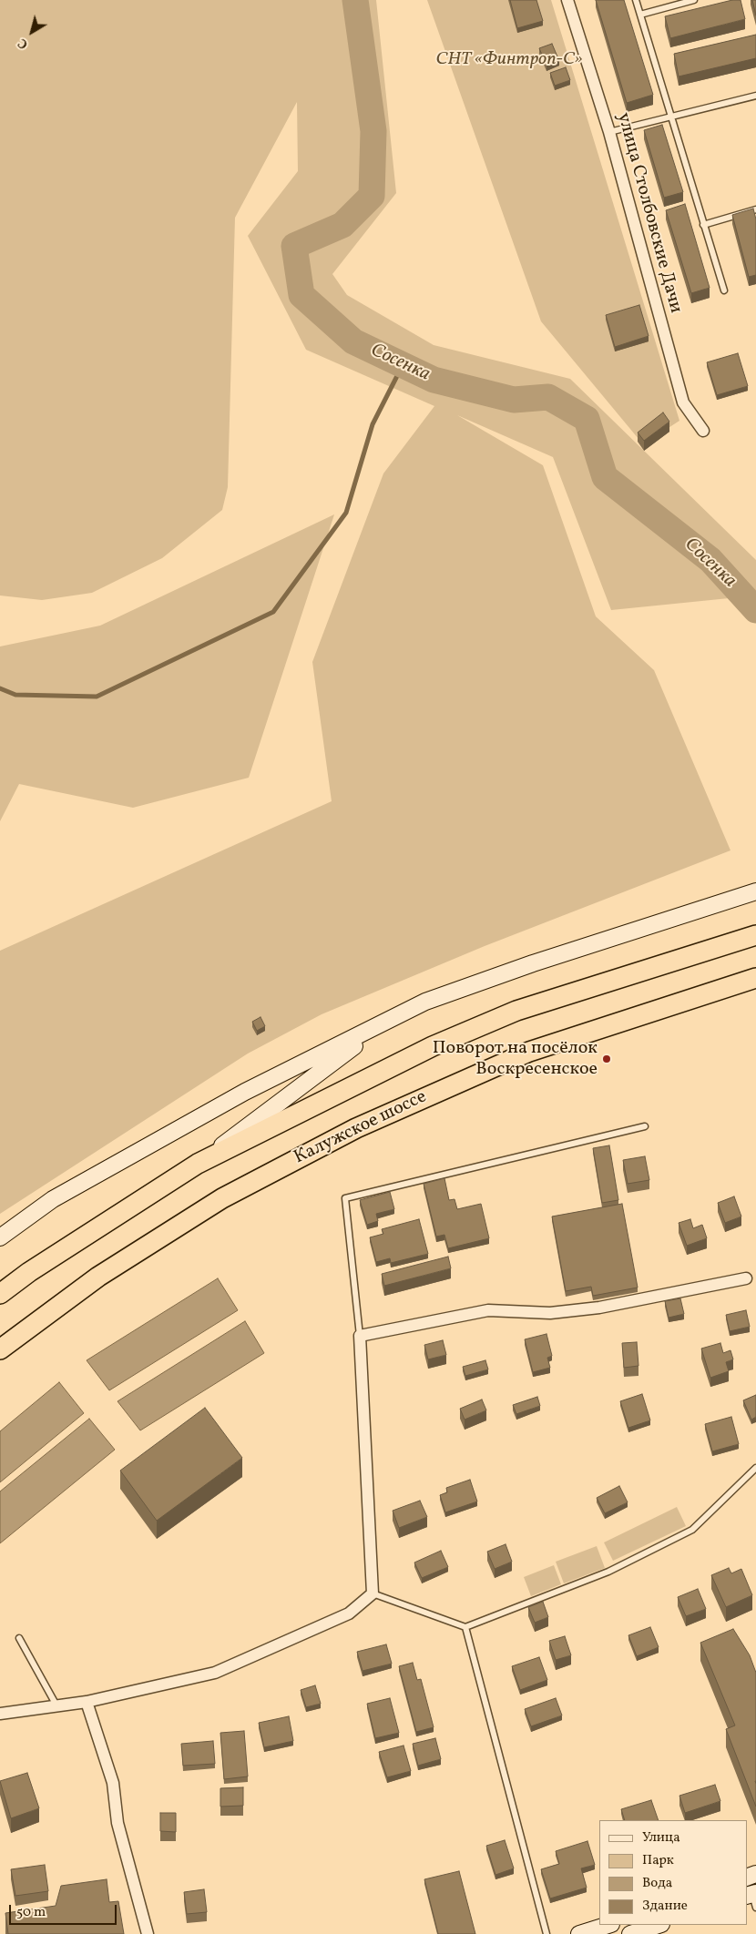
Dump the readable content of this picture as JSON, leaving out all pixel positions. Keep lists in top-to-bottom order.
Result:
{
  "streets": {
    "highway": ["Калужское шоссе"],
    "street": ["улица Столбовские Дачи"]
  },
  "water": ["Сосенка"],
  "parks": ["СНТ «Финтроп-С»"],
  "places": ["Поворот на посёлок Воскресенское"],
  "legend": [
    "Улица",
    "Парк",
    "Вода",
    "Здание"
  ],
  "scale_bar": "50 m",
  "north": "bottom left"
}
